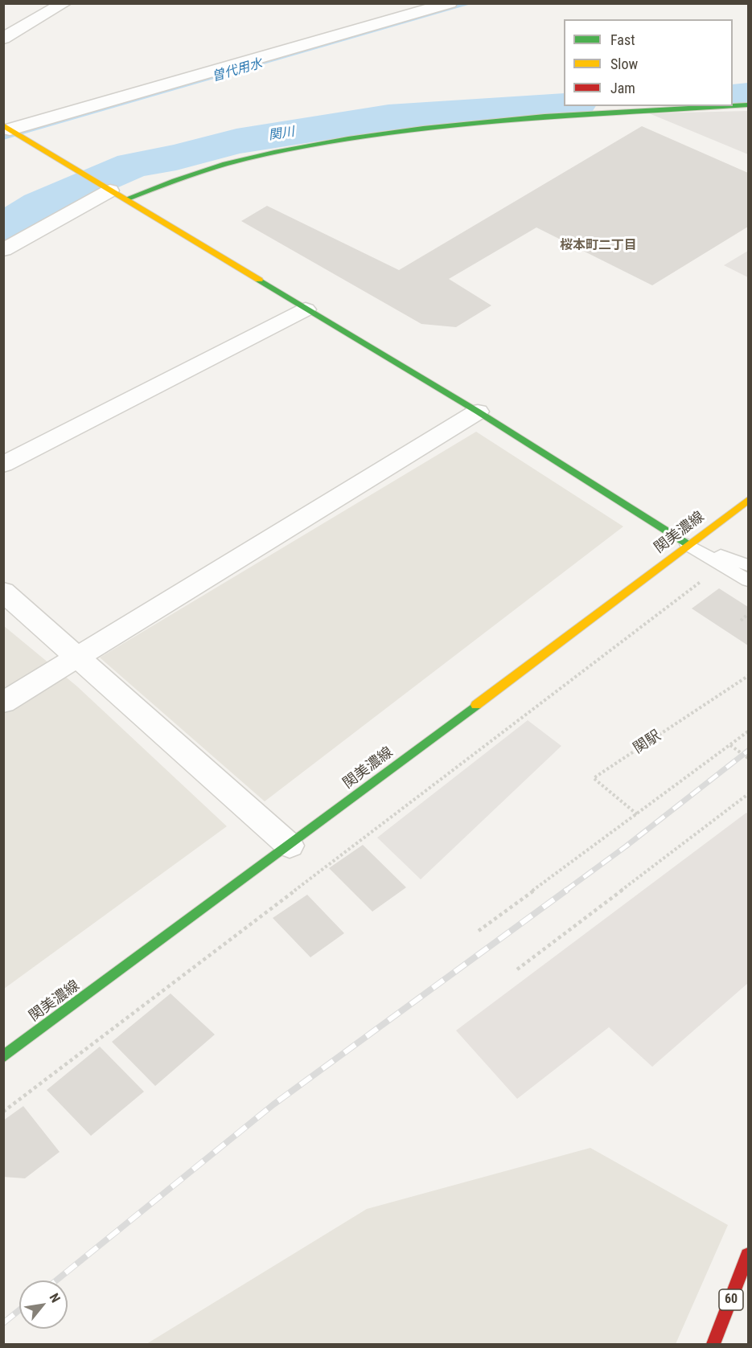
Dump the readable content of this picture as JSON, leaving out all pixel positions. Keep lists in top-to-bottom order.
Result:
{
  "streets": {
    "street": ["関美濃線", "60"],
    "path": ["関駅"]
  },
  "districts": ["桜本町二丁目"],
  "water": ["曽代用水", "関川"],
  "legend": ["Fast", "Slow", "Jam"],
  "north": "top right"
}
